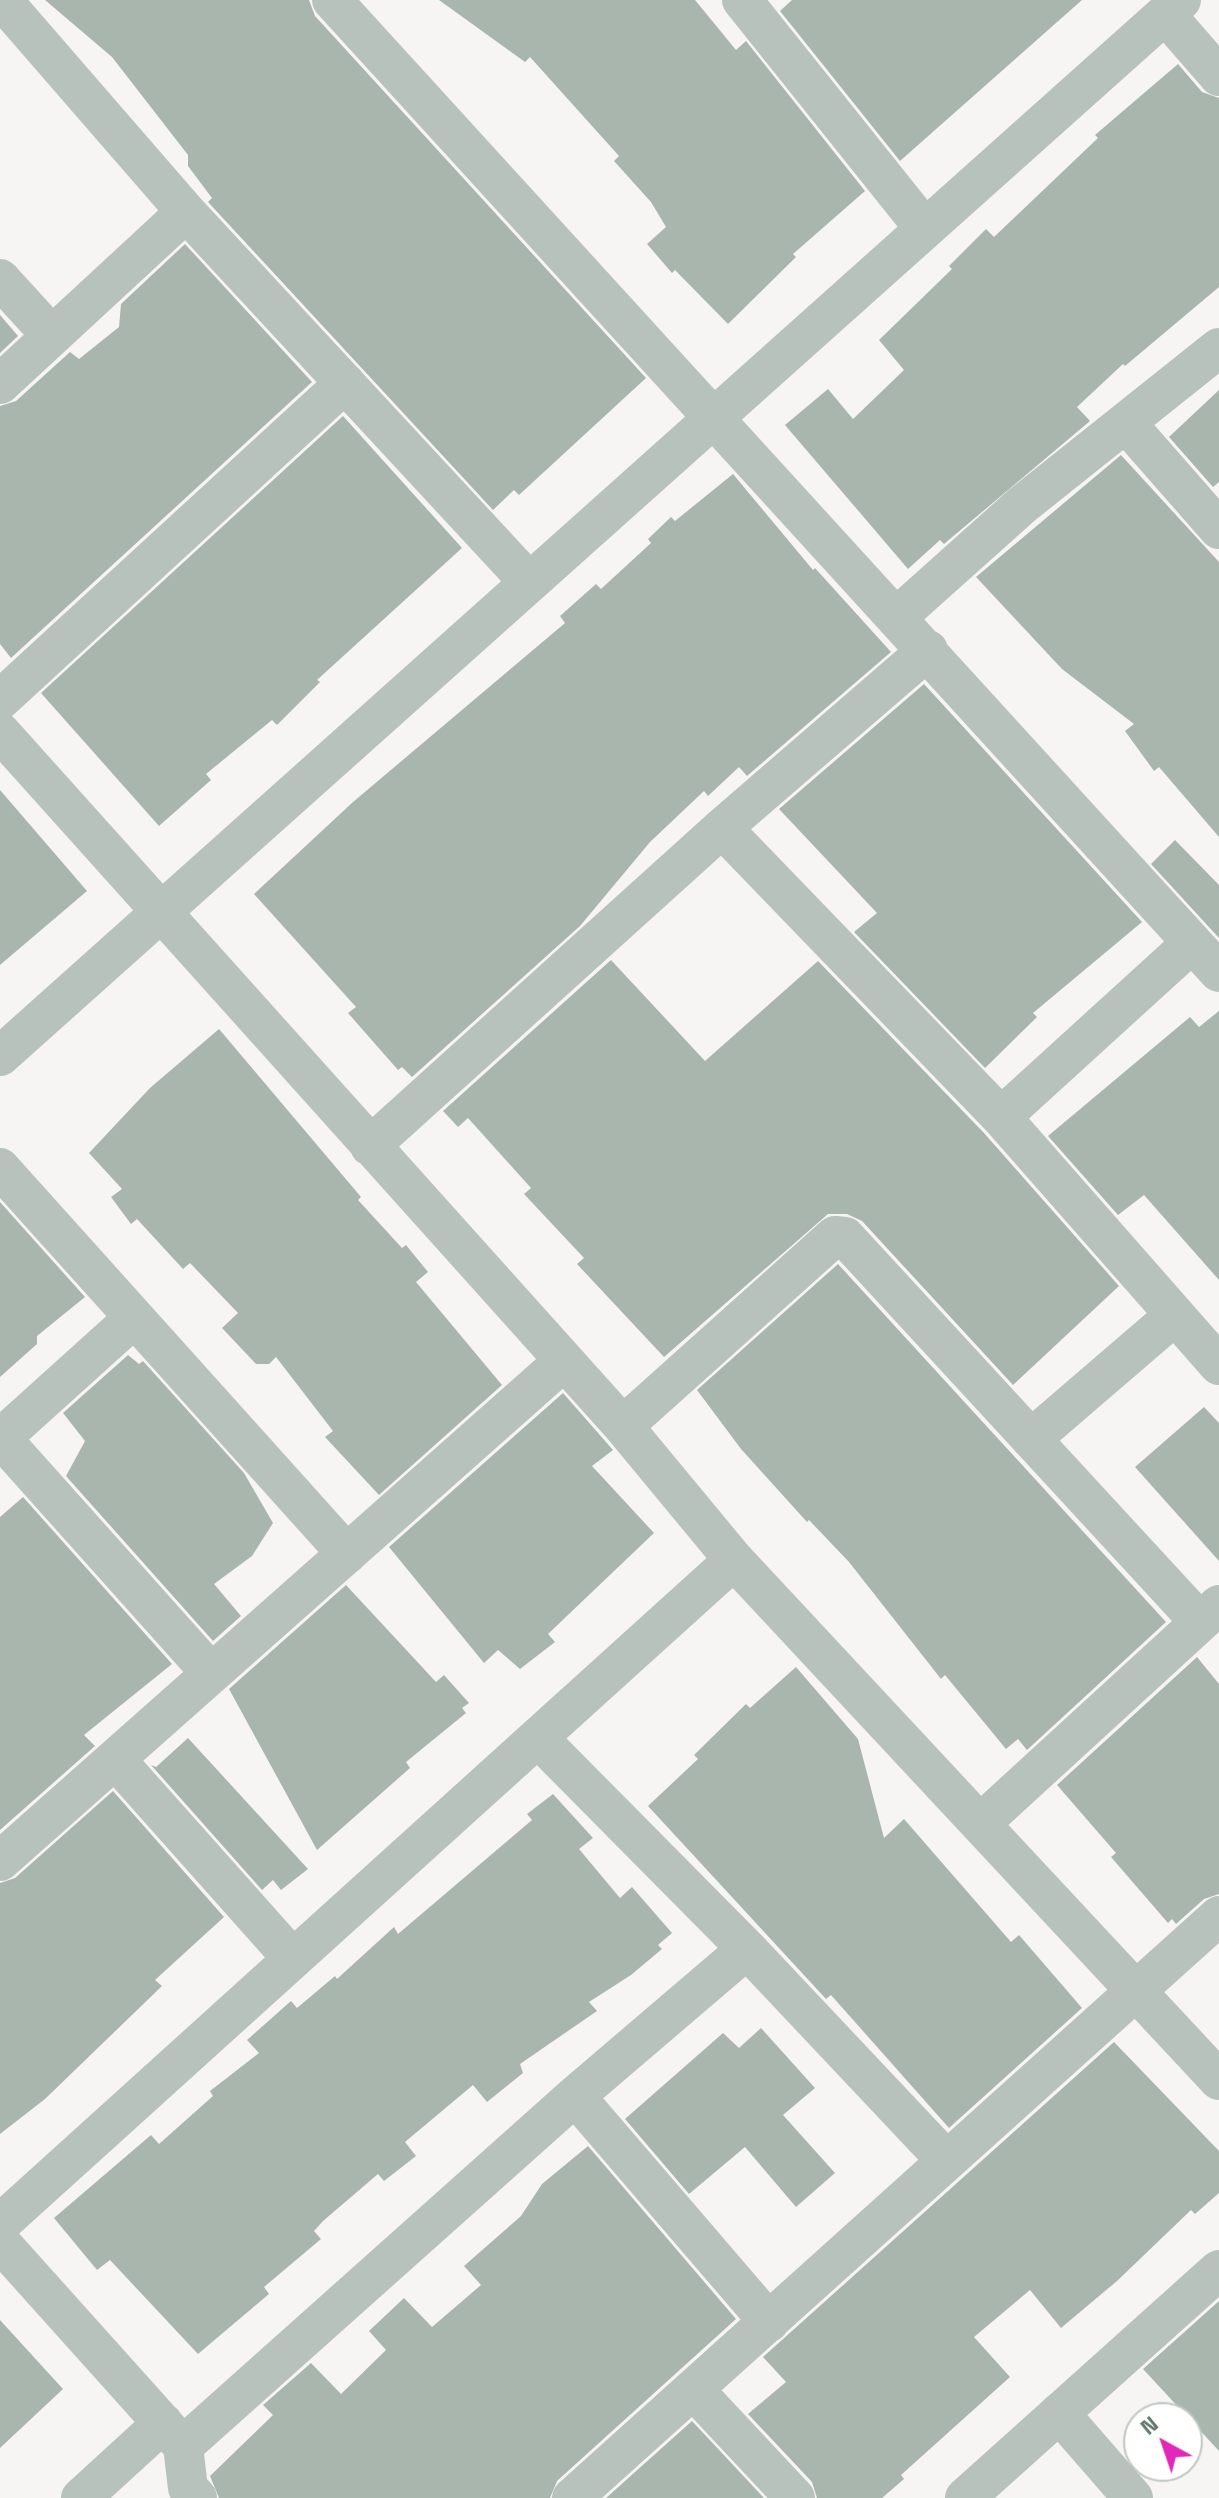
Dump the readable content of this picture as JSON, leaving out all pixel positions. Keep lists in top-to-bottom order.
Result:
{
  "north": "top left"
}
